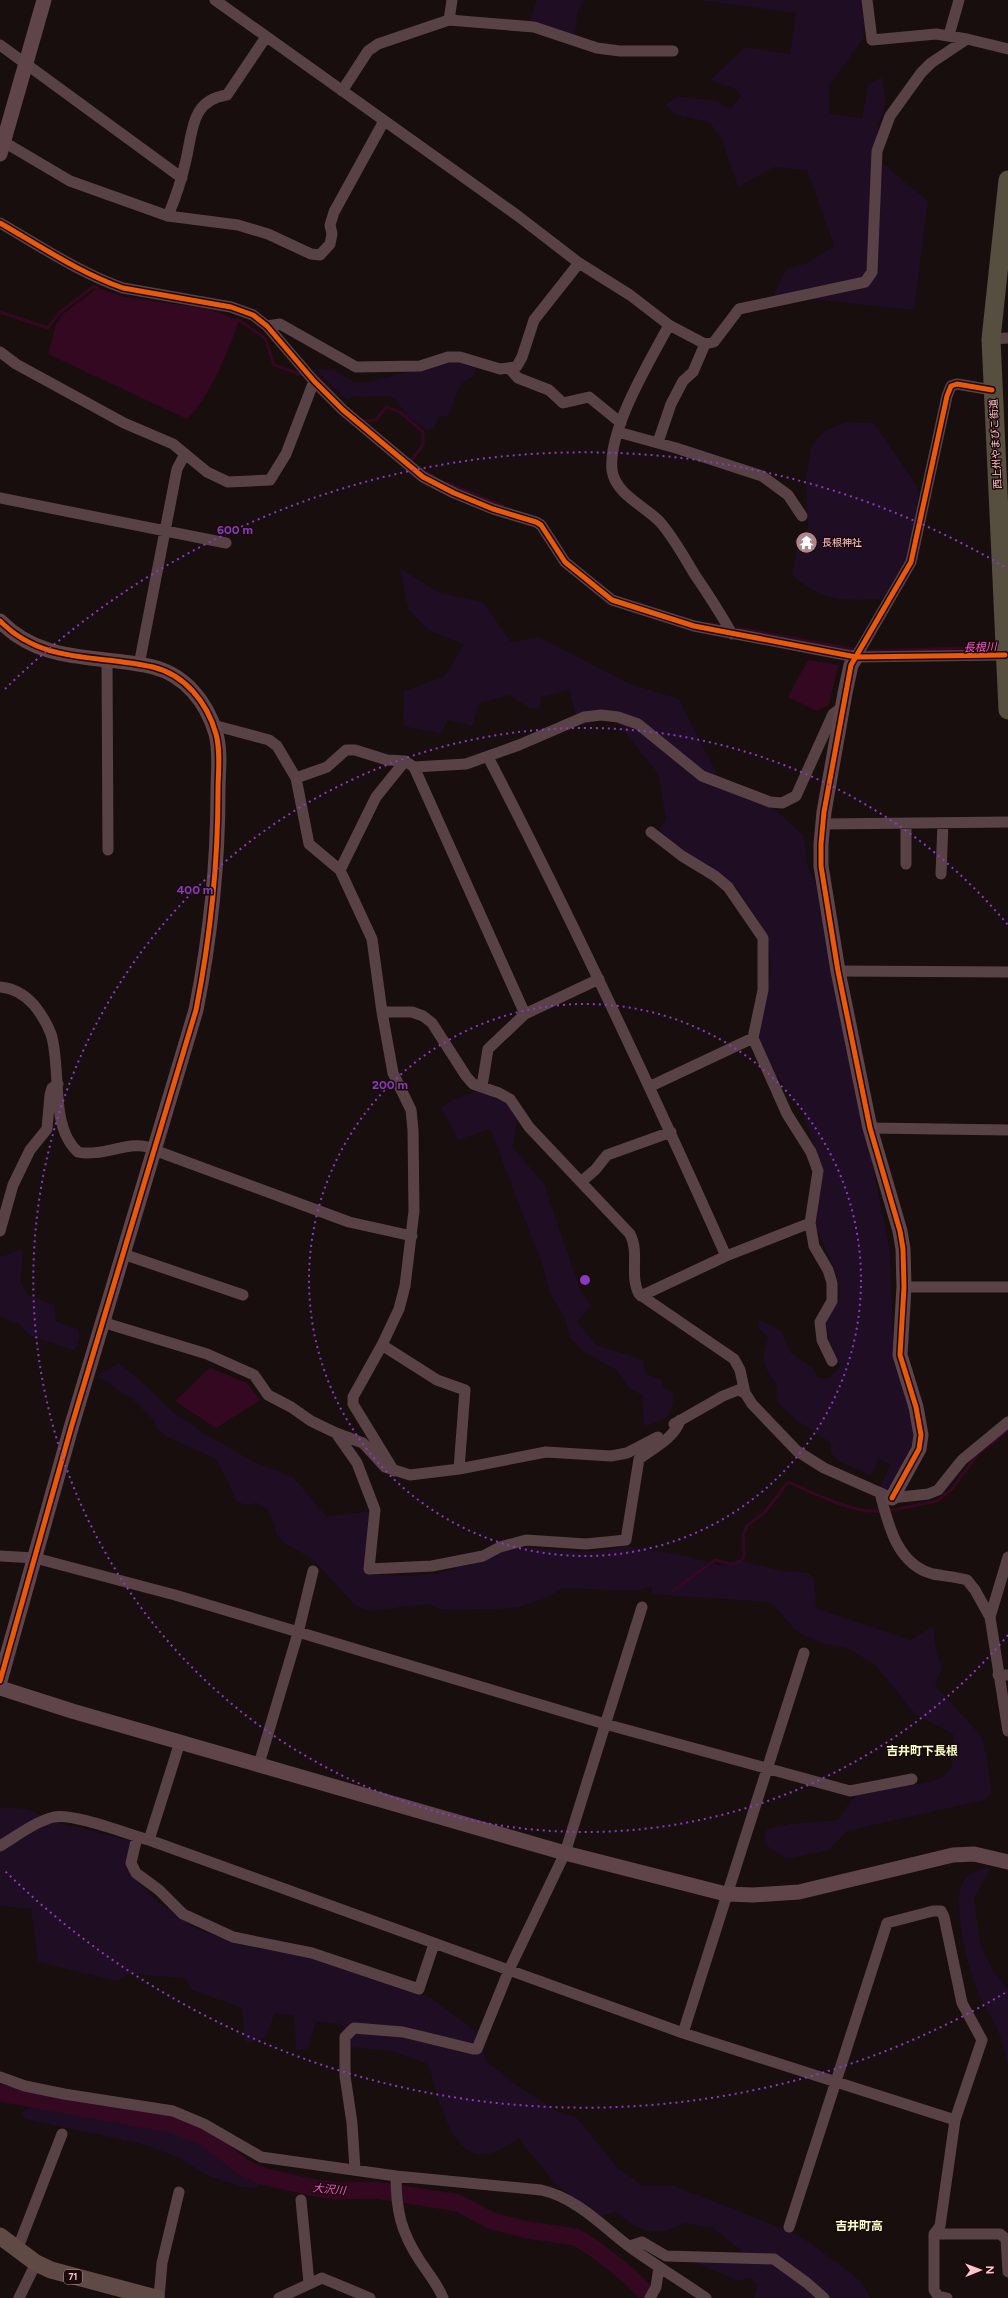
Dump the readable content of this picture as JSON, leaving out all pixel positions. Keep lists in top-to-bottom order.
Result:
{
  "streets": {
    "highway": ["西上州やまびこ街道"],
    "main road": ["71"]
  },
  "districts": ["吉井町下長根", "吉井町高"],
  "water": ["長根川", "大沢川"],
  "places": {
    "temple": ["長根神社"]
  },
  "north": "right",
  "rings": ["600 m", "400 m", "200 m"]
}
